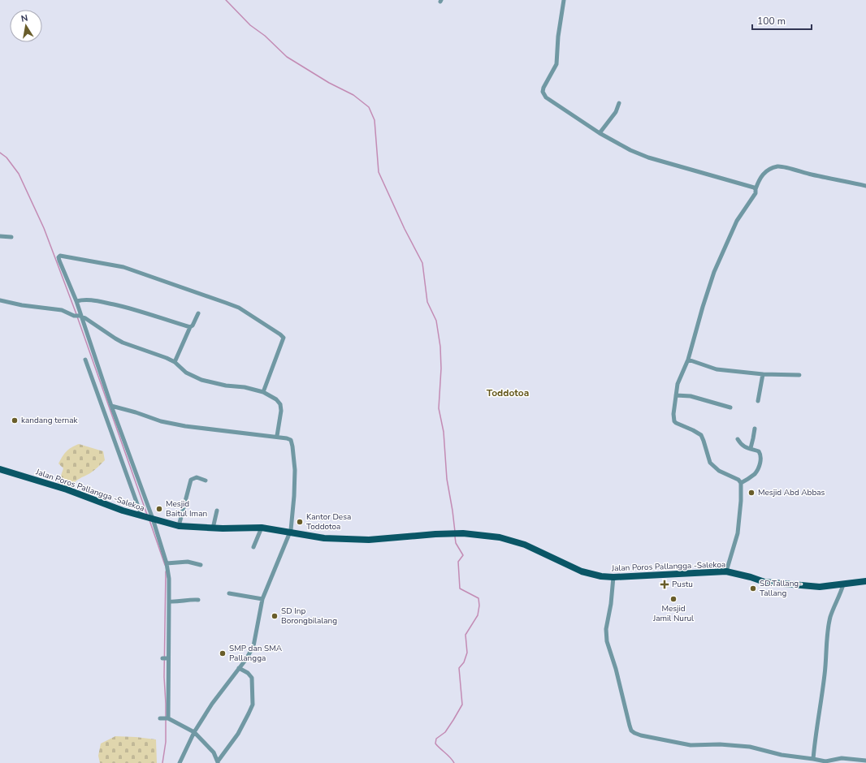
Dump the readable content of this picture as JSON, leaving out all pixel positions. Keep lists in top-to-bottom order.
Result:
{
  "streets": {
    "main road": ["Jalan Poros Pallangga -Salekoa"]
  },
  "districts": ["Toddotoa"],
  "places": {
    "other": [
      "kandang ternak",
      "Mesjid Abd Abbas",
      "Mesjid Baitul Iman",
      "Kantor Desa Toddotoa",
      "SD.Tallang- Tallang",
      "Mesjid Jamil Nurul",
      "SD Inp Borongbilalang",
      "SMP dan SMA Pallangga"
    ],
    "health": ["Pustu"]
  },
  "scale_bar": "100 m",
  "north": "top"
}
